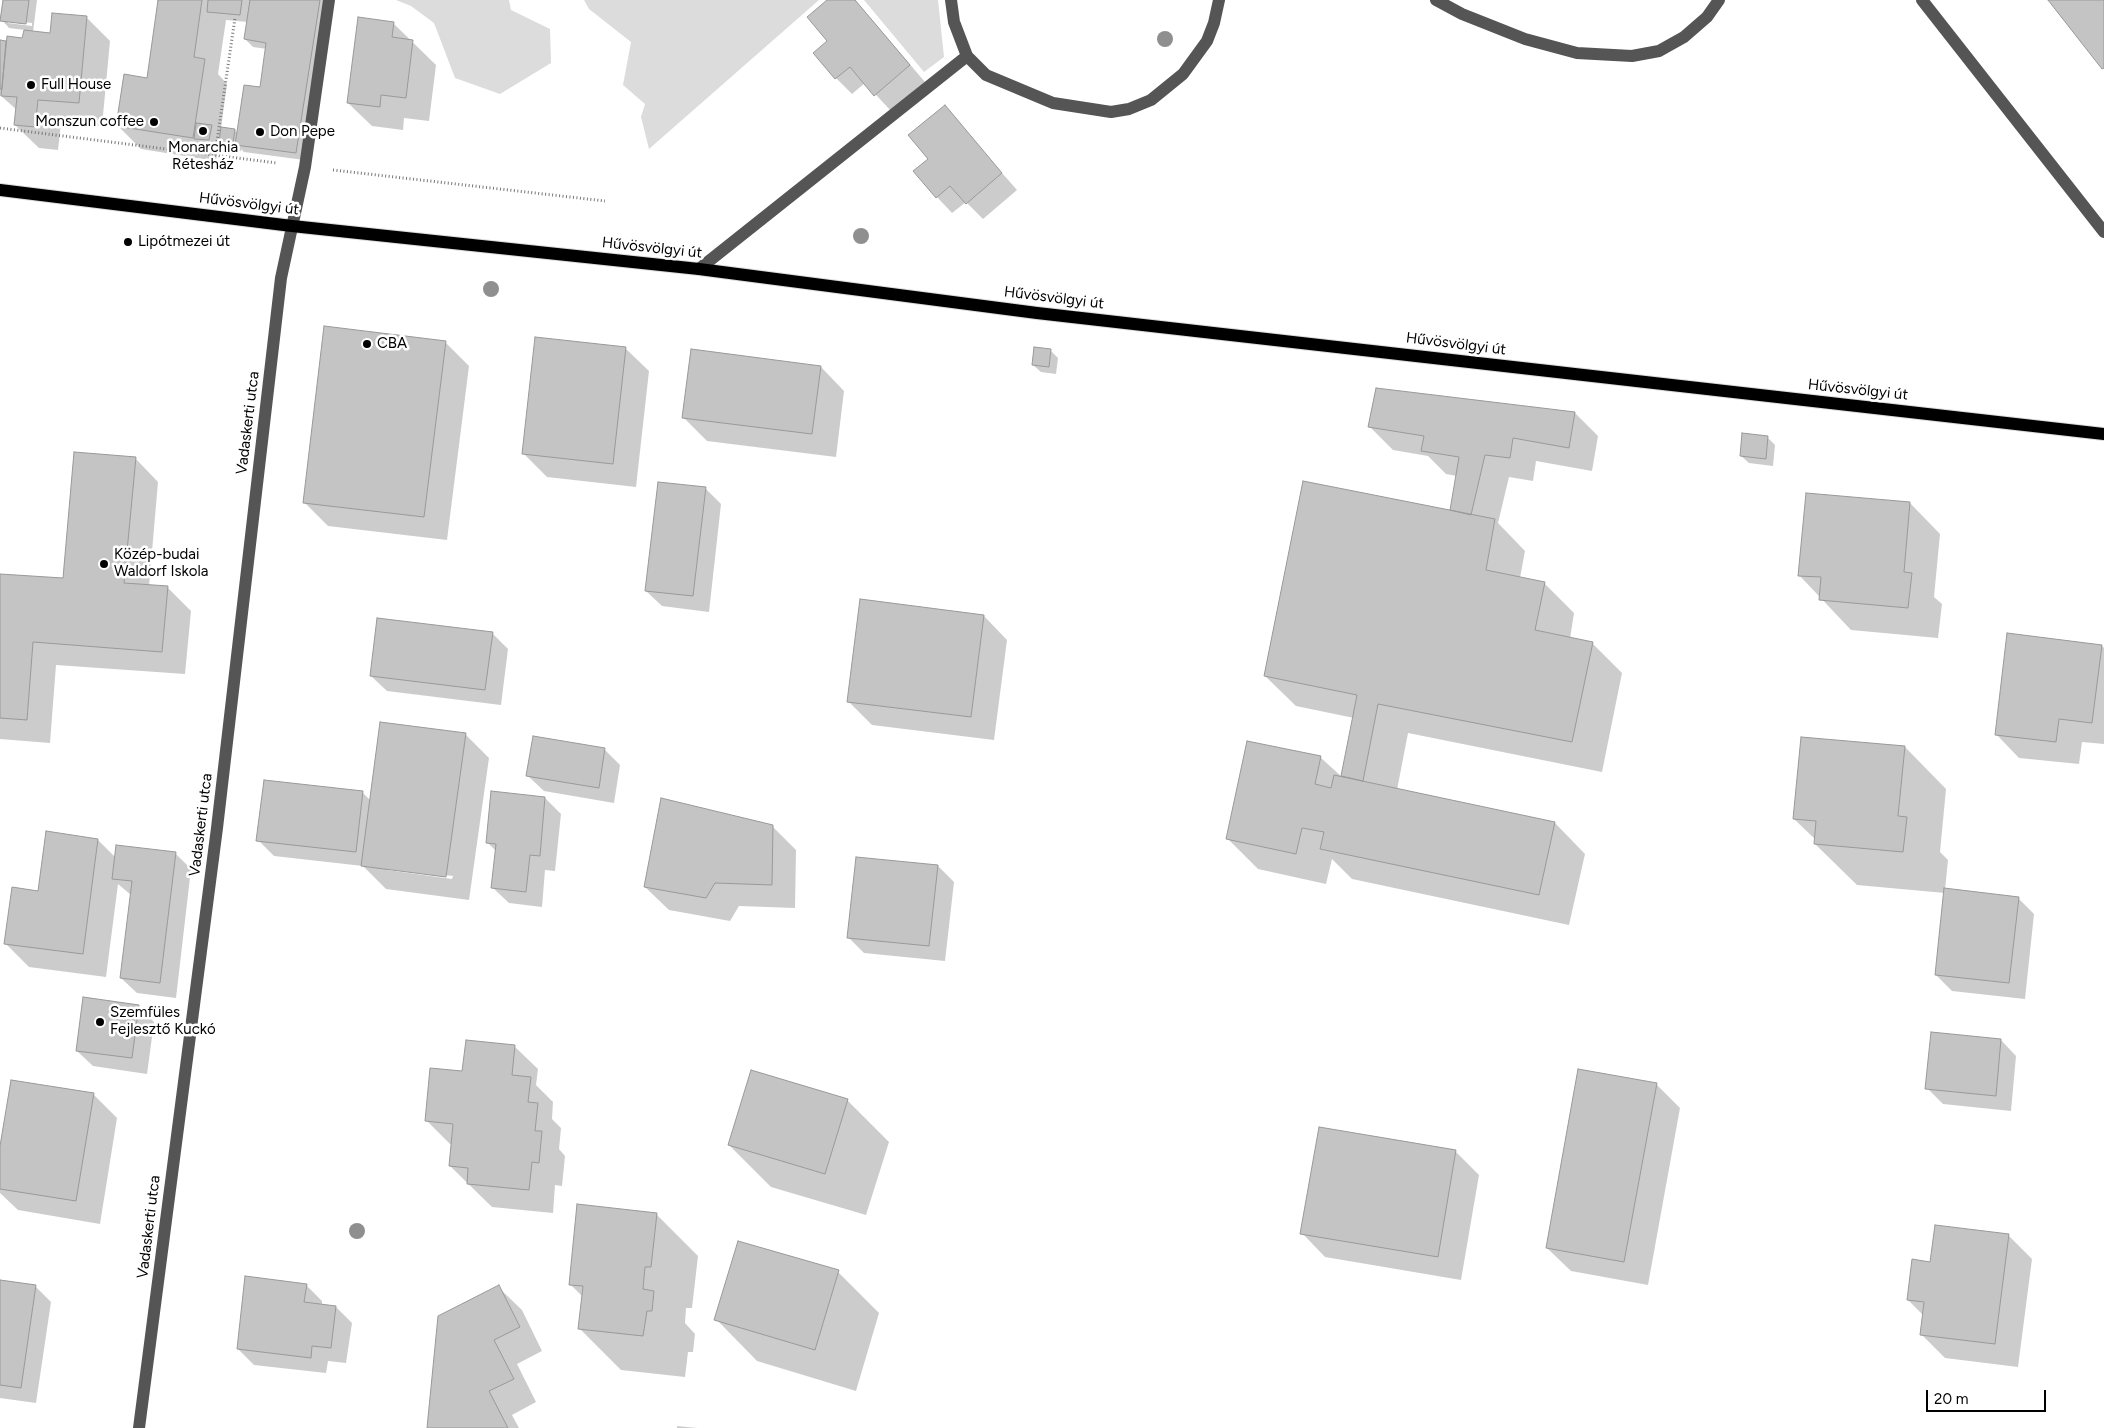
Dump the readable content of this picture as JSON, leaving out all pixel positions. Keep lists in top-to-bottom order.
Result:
{
  "streets": {
    "main road": ["Hűvösvölgyi út"],
    "street": ["Vadaskerti utca"]
  },
  "crossings": [
    ["Hűvösvölgyi út", "Vadaskerti utca"]
  ],
  "places": [
    "Full House",
    "Monszun coffee",
    "Monarchia Rétesház",
    "Don Pepe",
    "Lipótmezei út",
    "CBA",
    "Közép-budai Waldorf Iskola",
    "Szemfüles Fejlesztő Kuckó"
  ],
  "scale_bar": "20 m"
}
